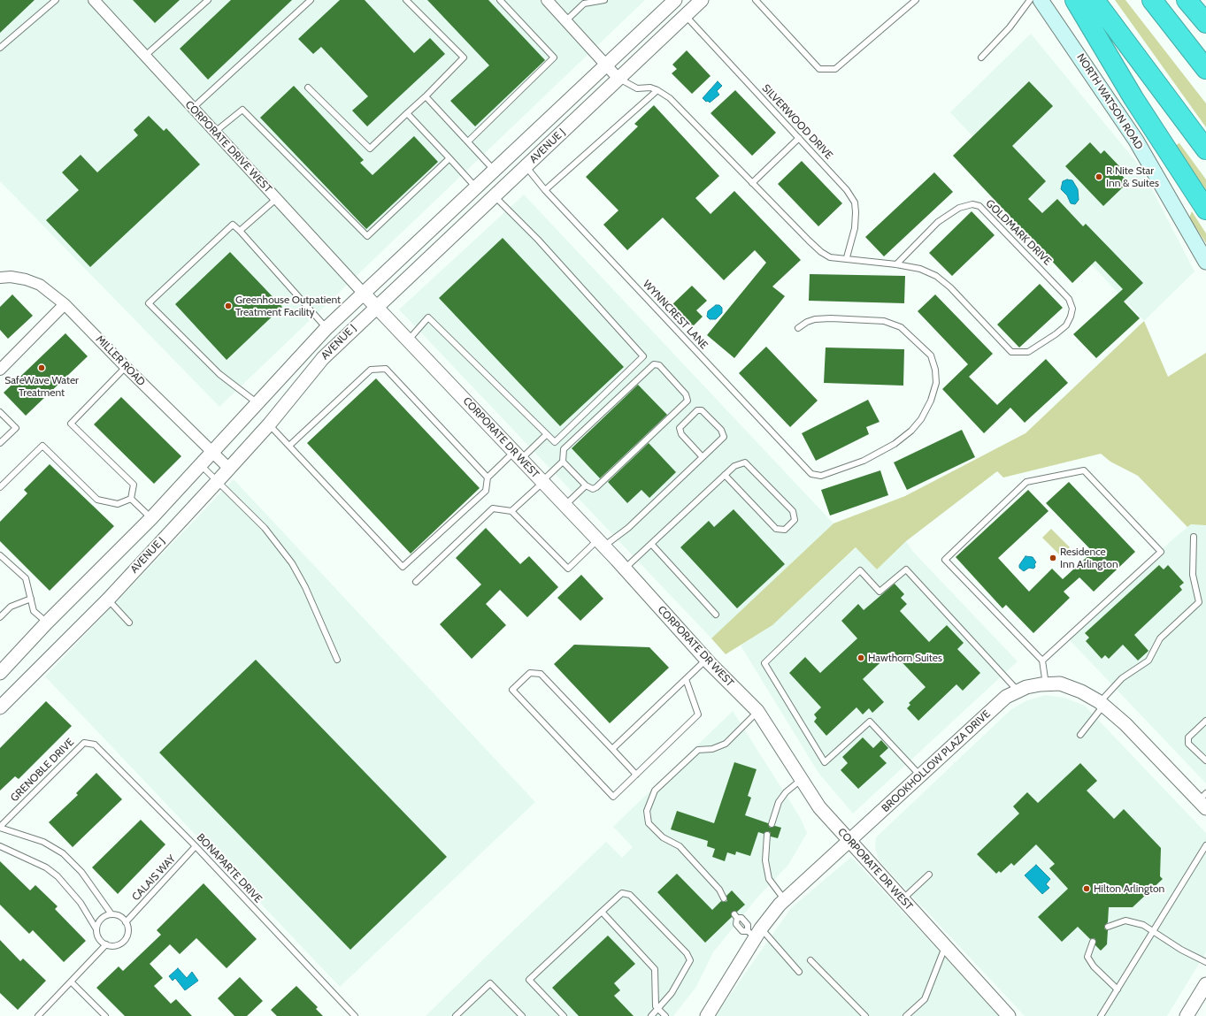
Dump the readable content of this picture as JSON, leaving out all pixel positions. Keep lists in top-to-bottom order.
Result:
{
  "streets": {
    "main road": ["NORTH WATSON ROAD"],
    "street": [
      "AVENUE J",
      "CORPORATE DRIVE WEST",
      "MILLER ROAD",
      "CORPORATE DR WEST",
      "BROOKHOLLOW PLAZA DRIVE"
    ],
    "lane": [
      "SILVERWOOD DRIVE",
      "GOLDMARK DRIVE",
      "WYNNCREST LANE",
      "GRENOBLE DRIVE",
      "BONAPARTE DRIVE",
      "CALAIS WAY"
    ]
  },
  "crossings": [
    ["SILVERWOOD DRIVE", "AVENUE J"],
    ["AVENUE J", "CORPORATE DRIVE WEST"],
    ["AVENUE J", "WYNNCREST LANE"],
    ["AVENUE J", "MILLER ROAD"],
    ["AVENUE J", "CORPORATE DR WEST"],
    ["CORPORATE DRIVE WEST", "CORPORATE DR WEST"],
    ["CORPORATE DR WEST", "BROOKHOLLOW PLAZA DRIVE"],
    ["GRENOBLE DRIVE", "BONAPARTE DRIVE"],
    ["BONAPARTE DRIVE", "CALAIS WAY"]
  ],
  "places": [
    "R Nite Star Inn & Suites",
    "Greenhouse Outpatient Treatment Facility",
    "SafeWave Water Treatment",
    "Residence Inn Arlington",
    "Hawthorn Suites",
    "Hilton Arlington"
  ]
}
